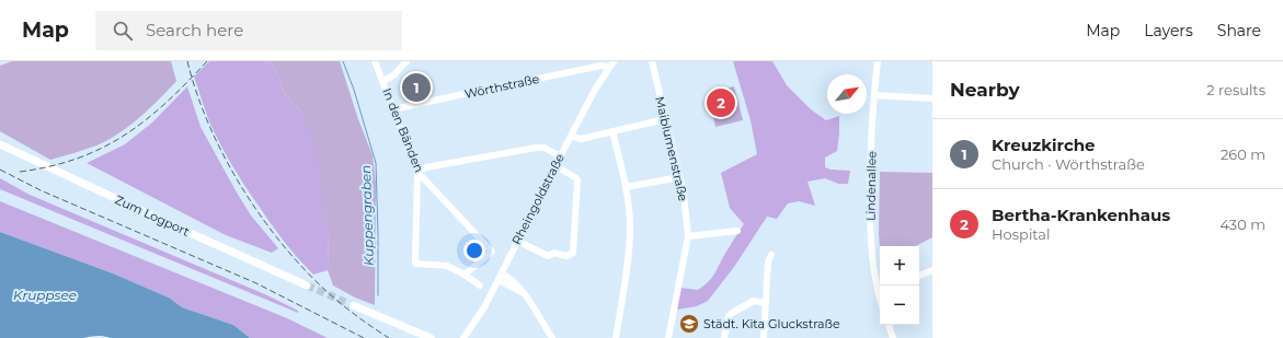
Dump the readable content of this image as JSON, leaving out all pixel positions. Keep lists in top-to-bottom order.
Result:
{
  "streets": {
    "main road": ["Zum Logport"],
    "street": [
      "Wörthstraße",
      "In den Bänden",
      "Maiblumenstraße",
      "Lindenallee",
      "Rheingoldstraße"
    ]
  },
  "crossings": [
    ["Wörthstraße", "In den Bänden"],
    ["Wörthstraße", "Rheingoldstraße"]
  ],
  "water": ["Kuppengraben", "Kruppsee"],
  "places": {
    "school or university": ["Städt. Kita Gluckstraße"]
  },
  "north": "top right",
  "page": {
    "header": "Map",
    "search": "Search here",
    "nav": ["Map", "Layers", "Share"],
    "heading": ["Nearby", "2 results"],
    "pins": ["1", "2"],
    "list": [
      {
        "mark": "1",
        "name": "Kreuzkirche",
        "note": "Church · Wörthstraße",
        "value": "260 m"
      },
      {
        "mark": "2",
        "name": "Bertha-Krankenhaus",
        "note": "Hospital",
        "value": "430 m"
      }
    ],
    "map_buttons": ["+", "−"]
  }
}
